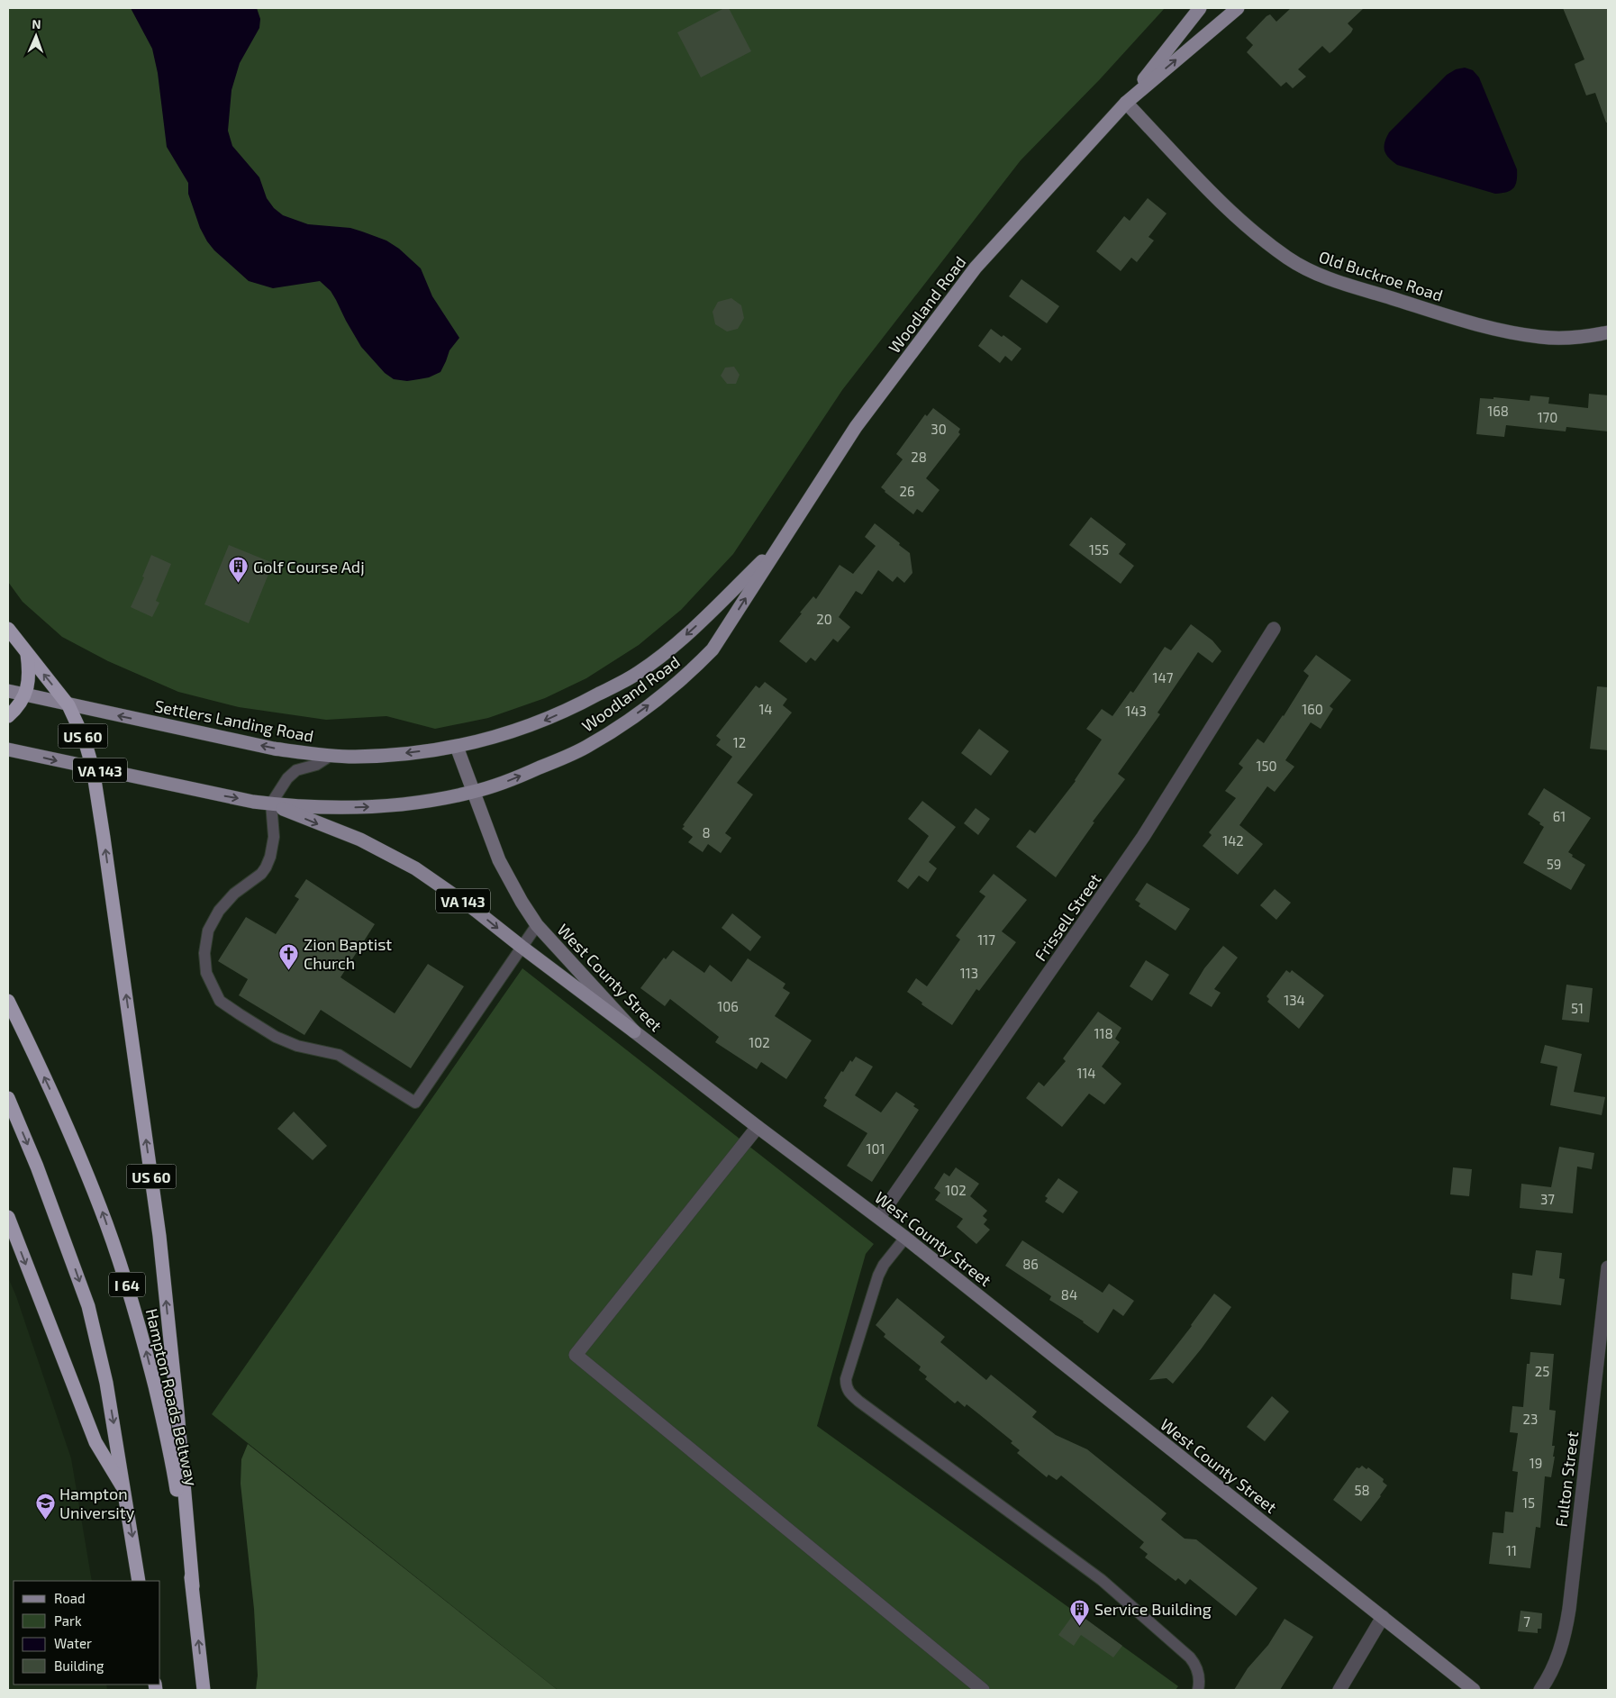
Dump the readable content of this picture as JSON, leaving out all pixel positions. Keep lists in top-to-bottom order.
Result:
{
  "streets": {
    "highway": ["US 60", "I 64", "Hampton Roads Beltway"],
    "main road": [
      "Old Buckroe Road",
      "Woodland Road",
      "Settlers Landing Road",
      "VA 143",
      "West County Street"
    ],
    "street": ["Frissell Street", "Fulton Street"]
  },
  "crossings": [
    ["Old Buckroe Road", "Woodland Road"],
    ["Woodland Road", "Settlers Landing Road"],
    ["Woodland Road", "West County Street"],
    ["Settlers Landing Road", "US 60"],
    ["Settlers Landing Road", "West County Street"],
    ["US 60", "VA 143"],
    ["US 60", "Hampton Roads Beltway"],
    ["VA 143", "West County Street"],
    ["Frissell Street", "West County Street"]
  ],
  "places": {
    "building": ["Golf Course Adj", "Service Building"],
    "church": ["Zion Baptist Church"],
    "school or university": ["Hampton University"]
  },
  "house_numbers": [
    "168",
    "170",
    "30",
    "28",
    "26",
    "155",
    "20",
    "147",
    "14",
    "160",
    "143",
    "12",
    "150",
    "61",
    "8",
    "142",
    "59",
    "117",
    "113",
    "134",
    "106",
    "51",
    "118",
    "102",
    "114",
    "101",
    "102",
    "37",
    "86",
    "84",
    "25",
    "23",
    "19",
    "58",
    "15",
    "11",
    "7"
  ],
  "legend": [
    "Road",
    "Park",
    "Water",
    "Building"
  ],
  "north": "top"
}
